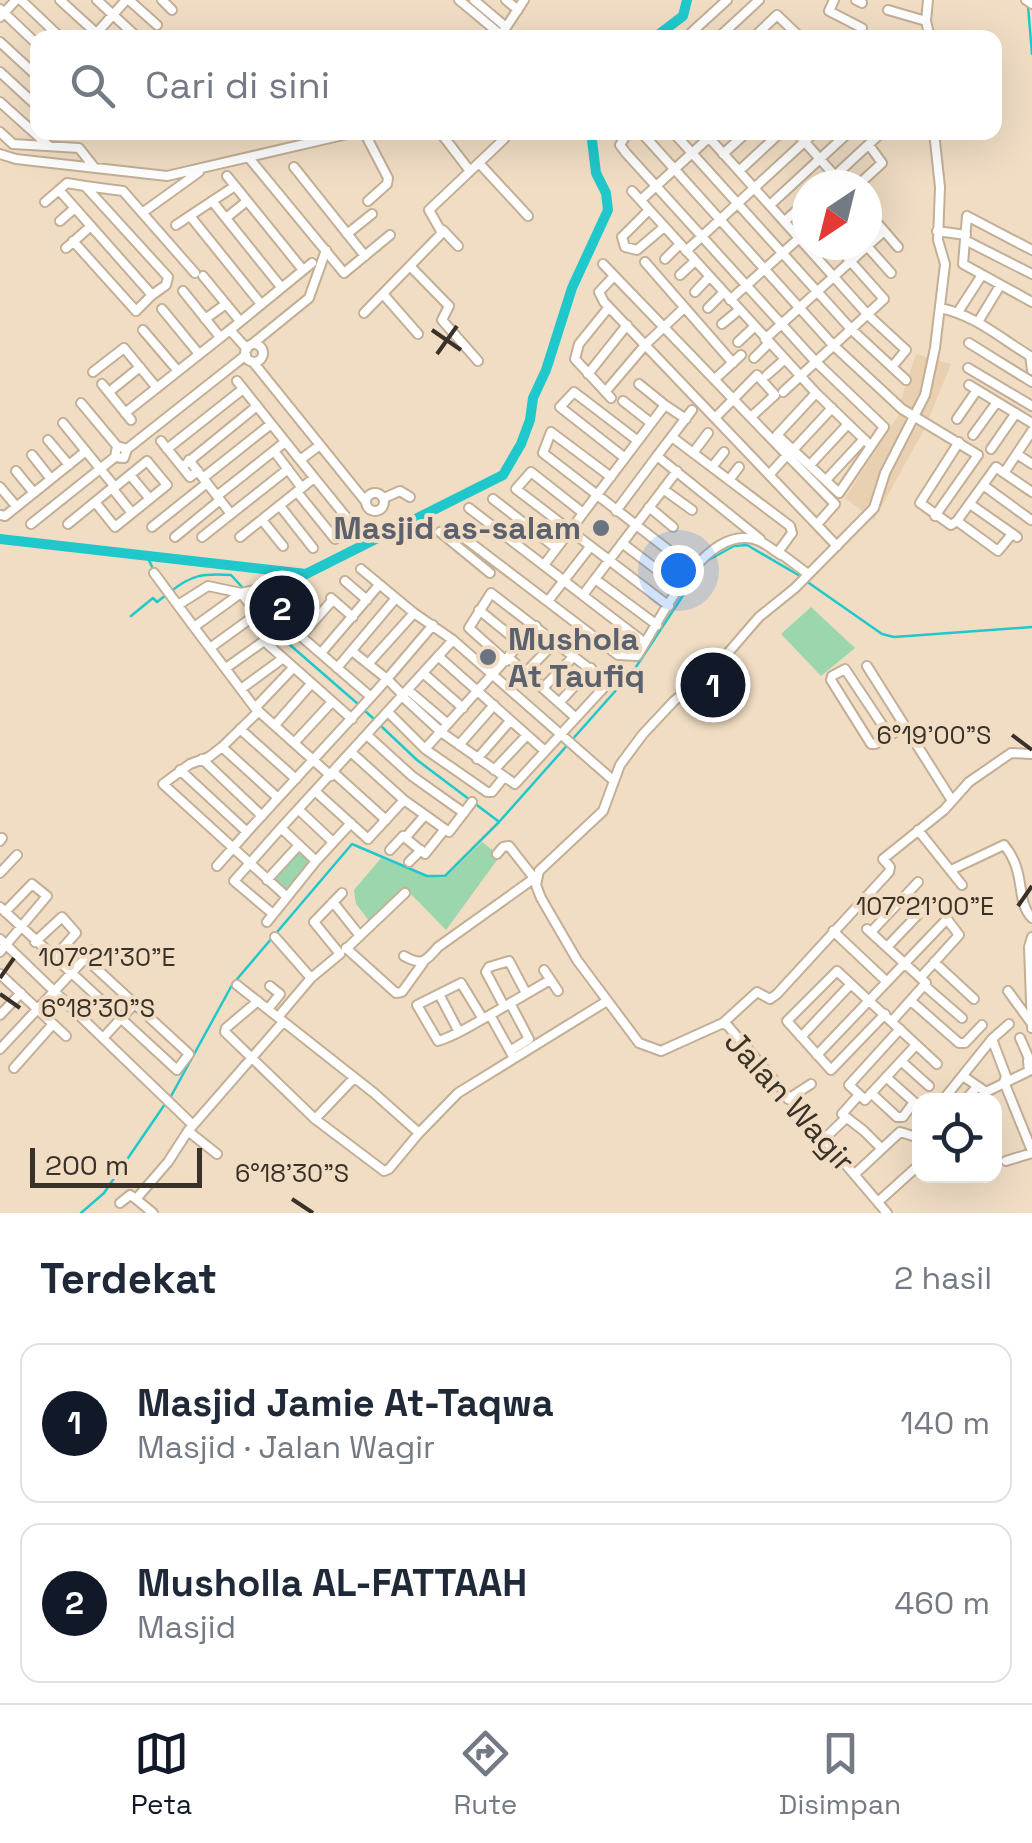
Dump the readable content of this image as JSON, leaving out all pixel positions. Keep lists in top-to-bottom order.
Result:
{
  "streets": {
    "street": ["Jalan Wagir"]
  },
  "places": ["Masjid as-salam", "Mushola At Taufiq"],
  "scale_bar": "200 m",
  "north": "bottom left",
  "page": {
    "search": "Cari di sini",
    "pins": ["2", "1"],
    "scale": "200 m",
    "heading": ["Terdekat", "2 hasil"],
    "list": [
      {
        "mark": "1",
        "name": "Masjid Jamie At-Taqwa",
        "note": "Masjid · Jalan Wagir",
        "value": "140 m"
      },
      {
        "mark": "2",
        "name": "Musholla AL-FATTAAH",
        "note": "Masjid",
        "value": "460 m"
      }
    ],
    "nav": ["Peta", "Rute", "Disimpan"]
  },
  "coordinates": [
    "6°19'00\"S",
    "107°21'00\"E",
    "107°21'30\"E",
    "6°18'30\"S"
  ]
}
